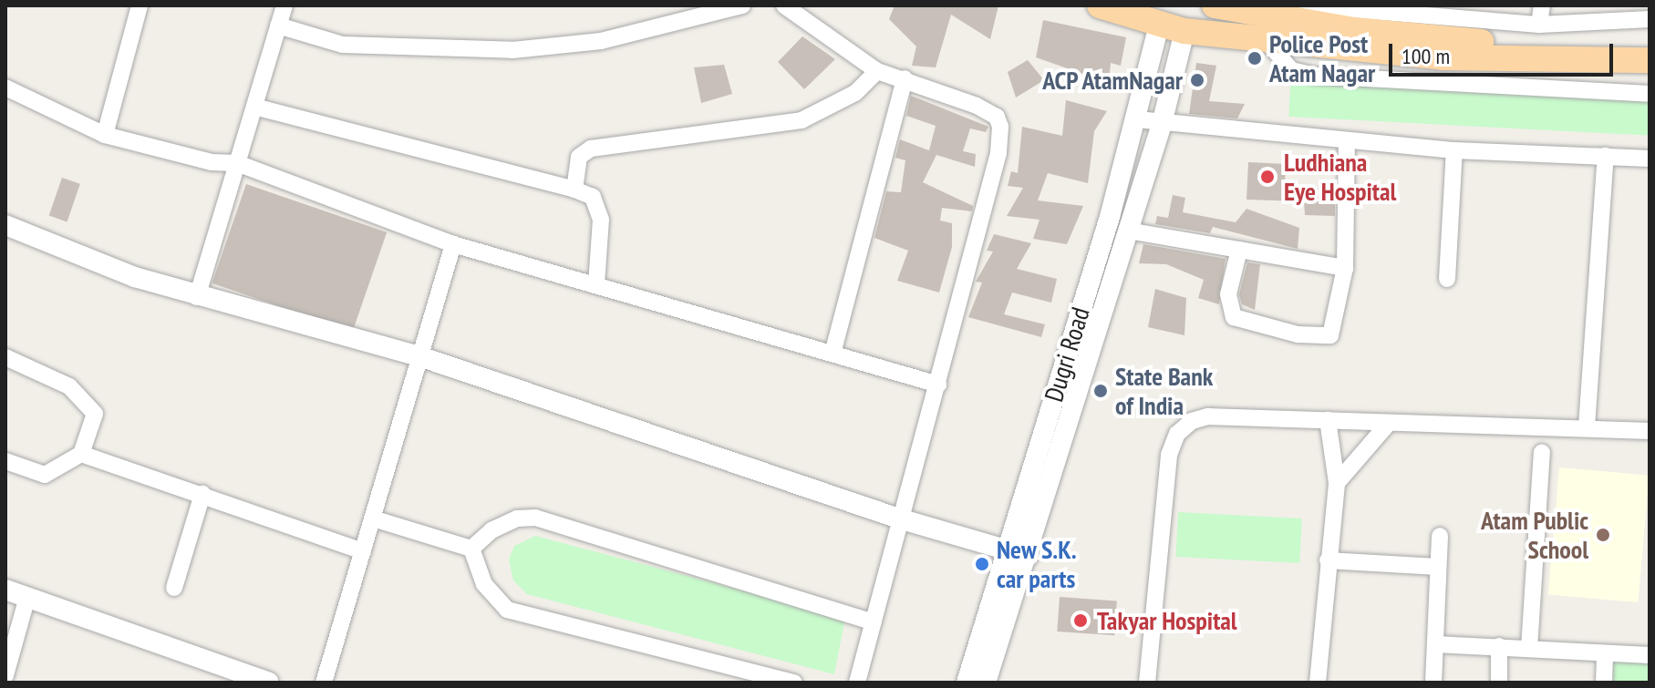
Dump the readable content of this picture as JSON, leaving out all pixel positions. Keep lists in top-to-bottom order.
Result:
{
  "streets": {
    "street": ["Dugri Road"]
  },
  "places": [
    "Police Post Atam Nagar",
    "ACP AtamNagar",
    "Ludhiana Eye Hospital",
    "State Bank of India",
    "Atam Public School",
    "New S.K. car parts",
    "Takyar Hospital"
  ],
  "scale_bar": "100 m"
}
